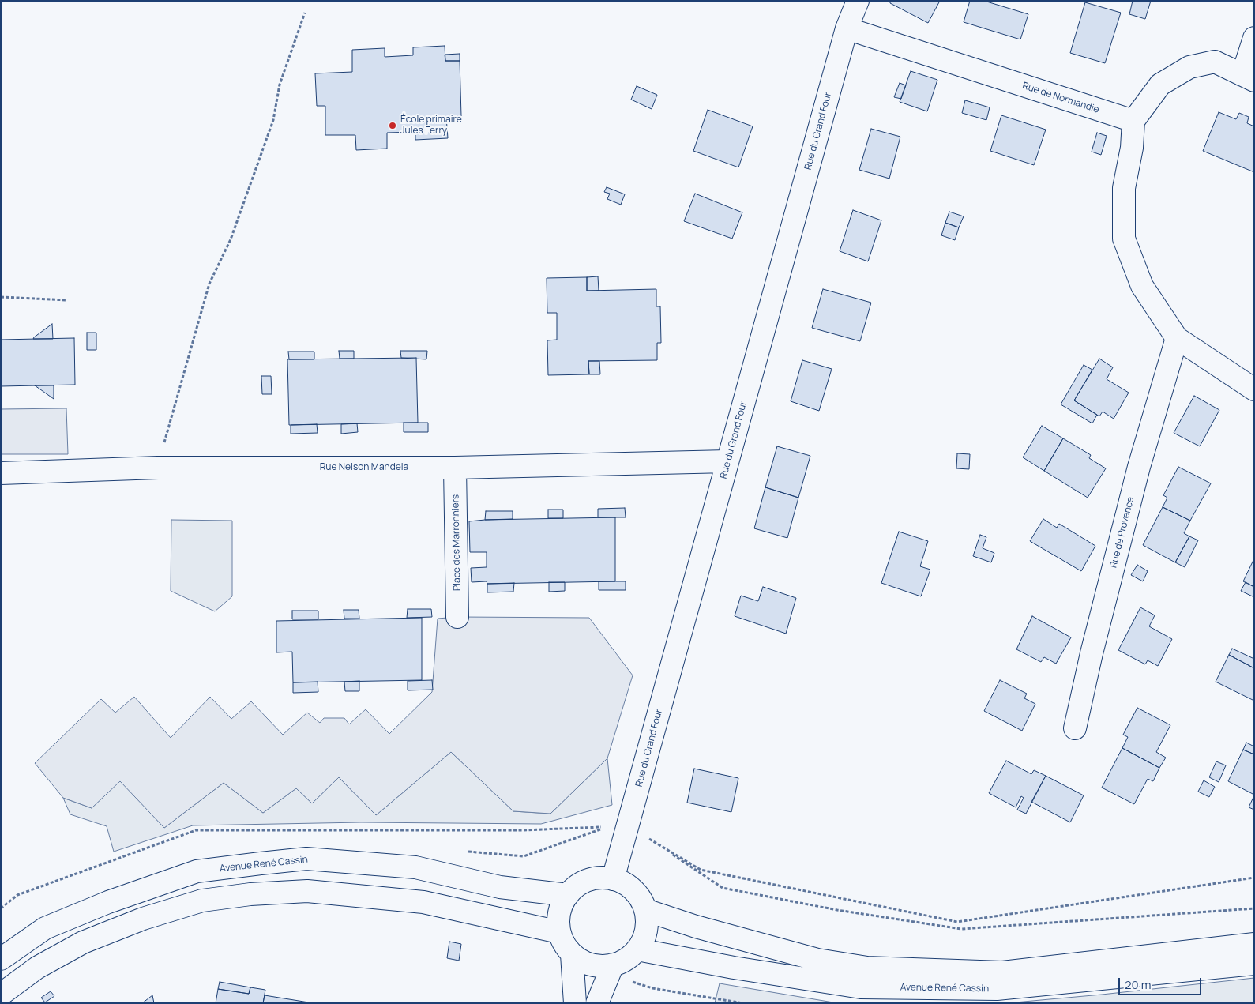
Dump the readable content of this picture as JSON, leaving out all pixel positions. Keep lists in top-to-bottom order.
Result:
{
  "streets": {
    "street": [
      "Rue de Normandie",
      "Rue du Grand Four",
      "Rue Nelson Mandela",
      "Rue de Provence",
      "Place des Marronniers",
      "Avenue René Cassin"
    ]
  },
  "crossings": [
    ["Rue de Normandie", "Rue du Grand Four"],
    ["Rue du Grand Four", "Rue Nelson Mandela"],
    ["Rue du Grand Four", "Avenue René Cassin"],
    ["Rue Nelson Mandela", "Place des Marronniers"]
  ],
  "places": ["École primaire Jules Ferry"],
  "scale_bar": "20 m"
}
